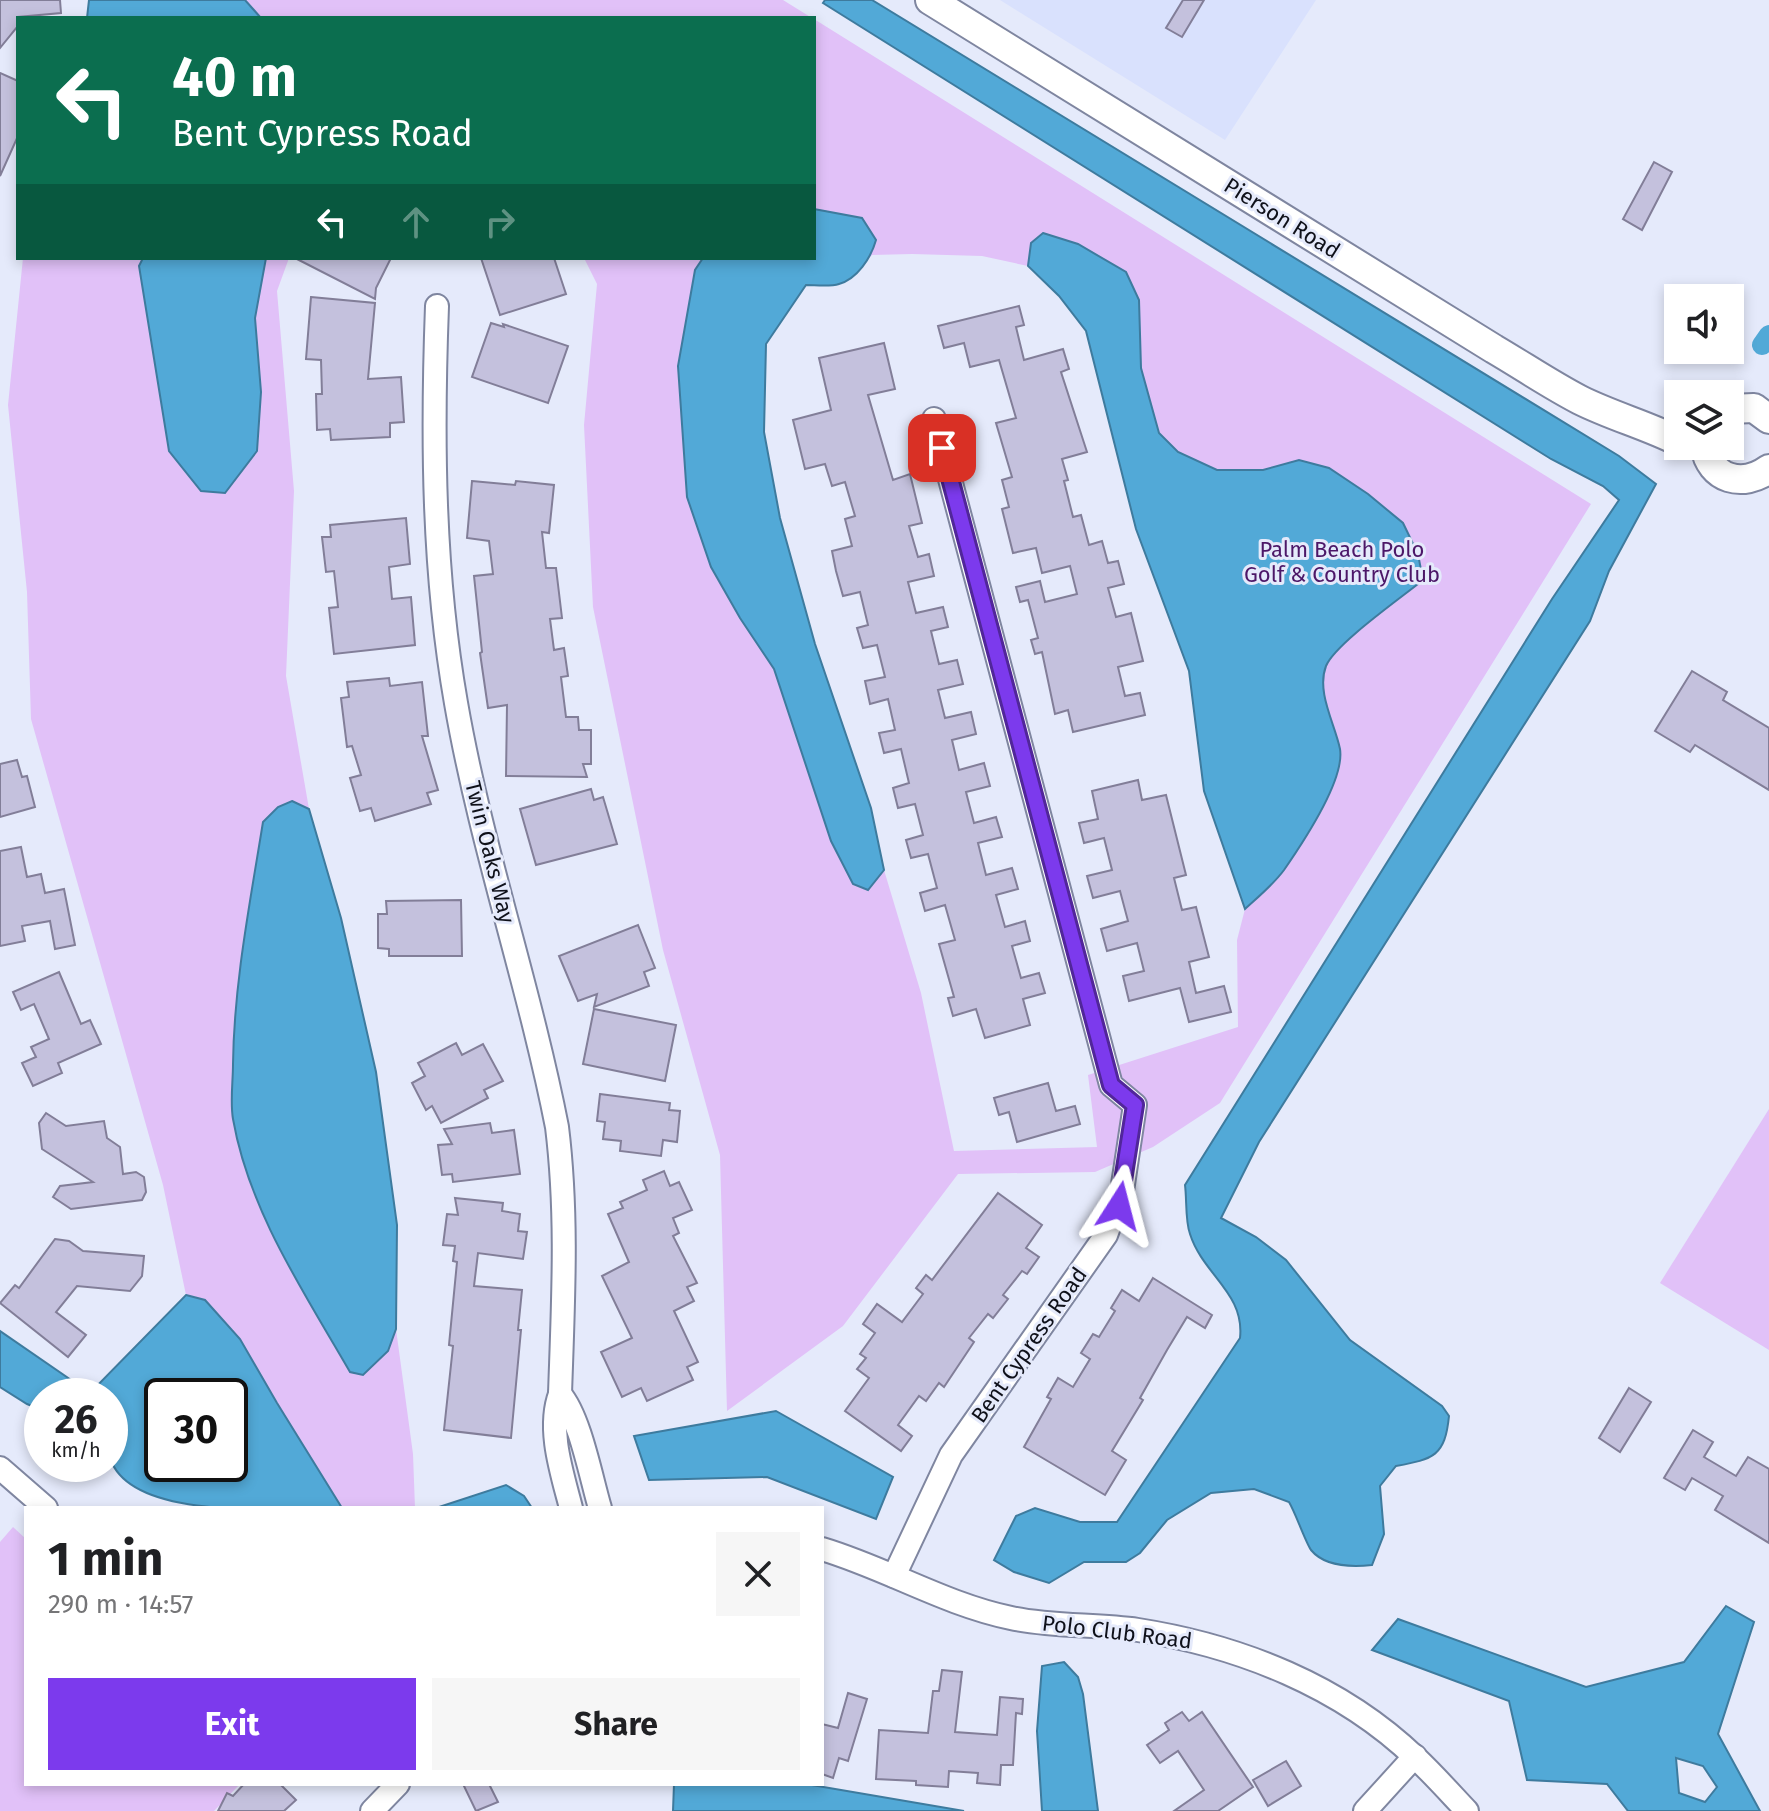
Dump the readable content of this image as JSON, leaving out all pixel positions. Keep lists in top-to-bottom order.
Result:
{
  "streets": {
    "street": [
      "Pierson Road",
      "Twin Oaks Way",
      "Bent Cypress Road",
      "Polo Club Road"
    ]
  },
  "crossings": [
    ["Bent Cypress Road", "Polo Club Road"]
  ],
  "parks": ["Palm Beach Polo Golf & Country Club"],
  "page": {
    "turn": ["40 m", "Bent Cypress Road"],
    "speed": "26 km/h",
    "limit": "30",
    "heading": ["1 min", "290 m · 14:57"],
    "buttons": ["Exit", "Share"]
  }
}
